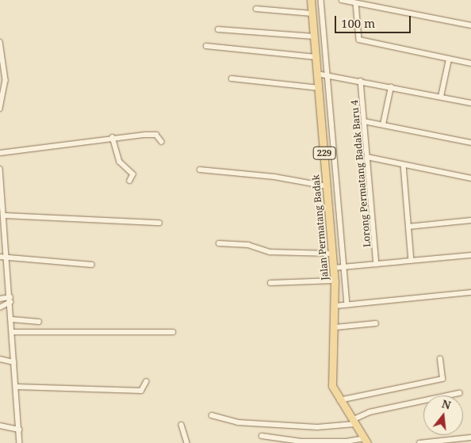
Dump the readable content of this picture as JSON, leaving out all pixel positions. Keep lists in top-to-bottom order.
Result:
{
  "streets": {
    "main road": ["229", "Jalan Permatang Badak"],
    "street": ["Lorong Permatang Badak Baru 4"]
  },
  "scale_bar": "100 m",
  "north": "top"
}
